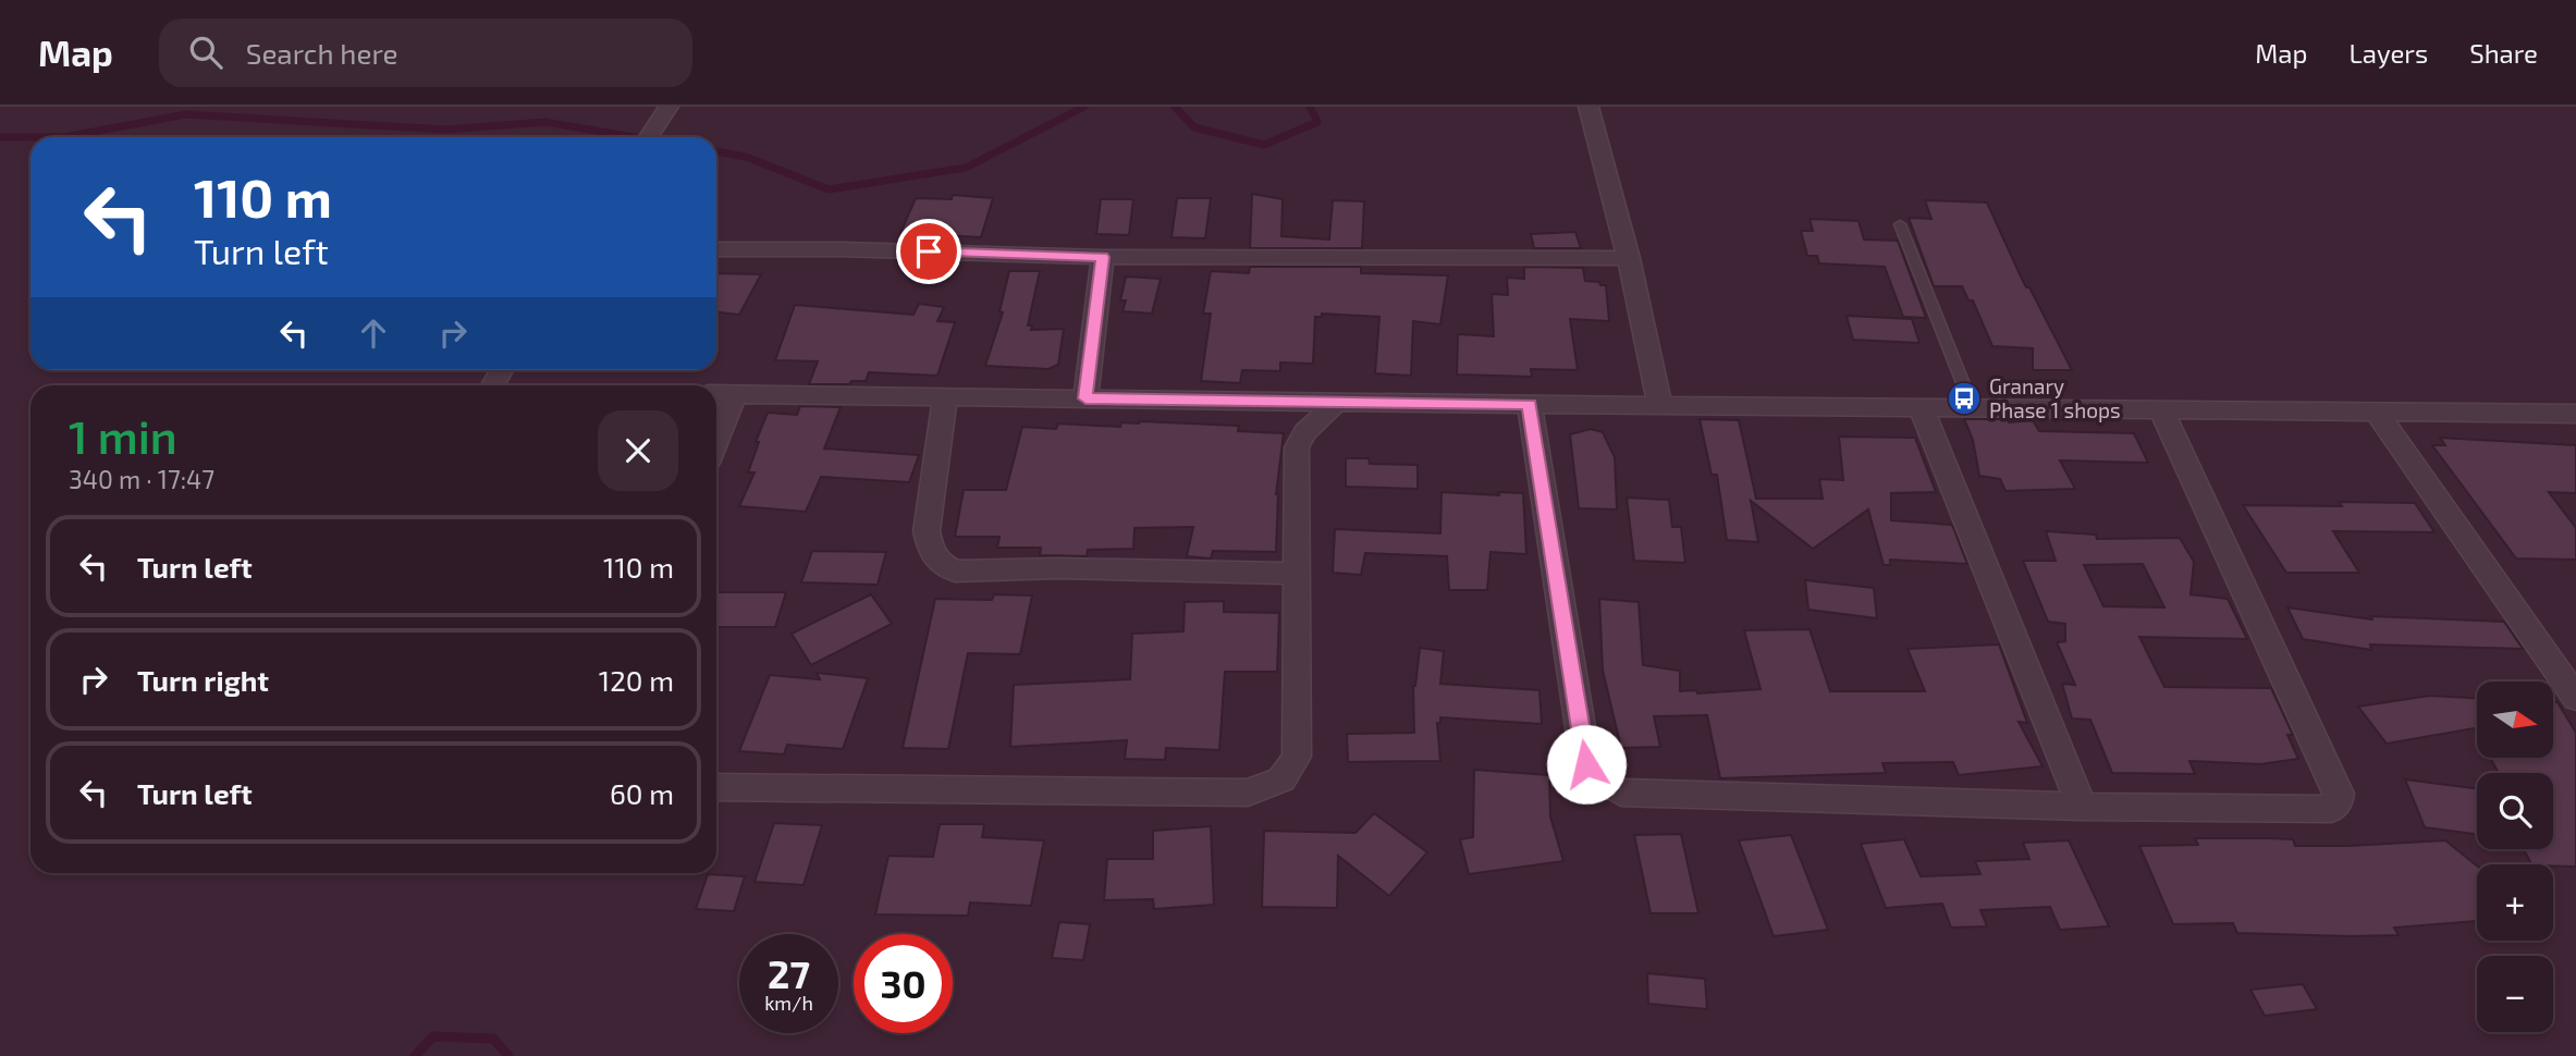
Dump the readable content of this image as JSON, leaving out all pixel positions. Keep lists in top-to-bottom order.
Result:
{
  "places": {
    "bus stop": ["Granary Phase 1 shops"]
  },
  "north": "right",
  "page": {
    "header": "Map",
    "search": "Search here",
    "nav": ["Map", "Layers", "Share"],
    "turn": ["110 m", "Turn left"],
    "heading": ["1 min", "340 m · 17:47"],
    "list": [
      {
        "name": "Turn left",
        "value": "110 m"
      },
      {
        "name": "Turn right",
        "value": "120 m"
      },
      {
        "name": "Turn left",
        "value": "60 m"
      }
    ],
    "map_buttons": ["+", "−"],
    "speed": "27 km/h",
    "limit": "30"
  }
}
